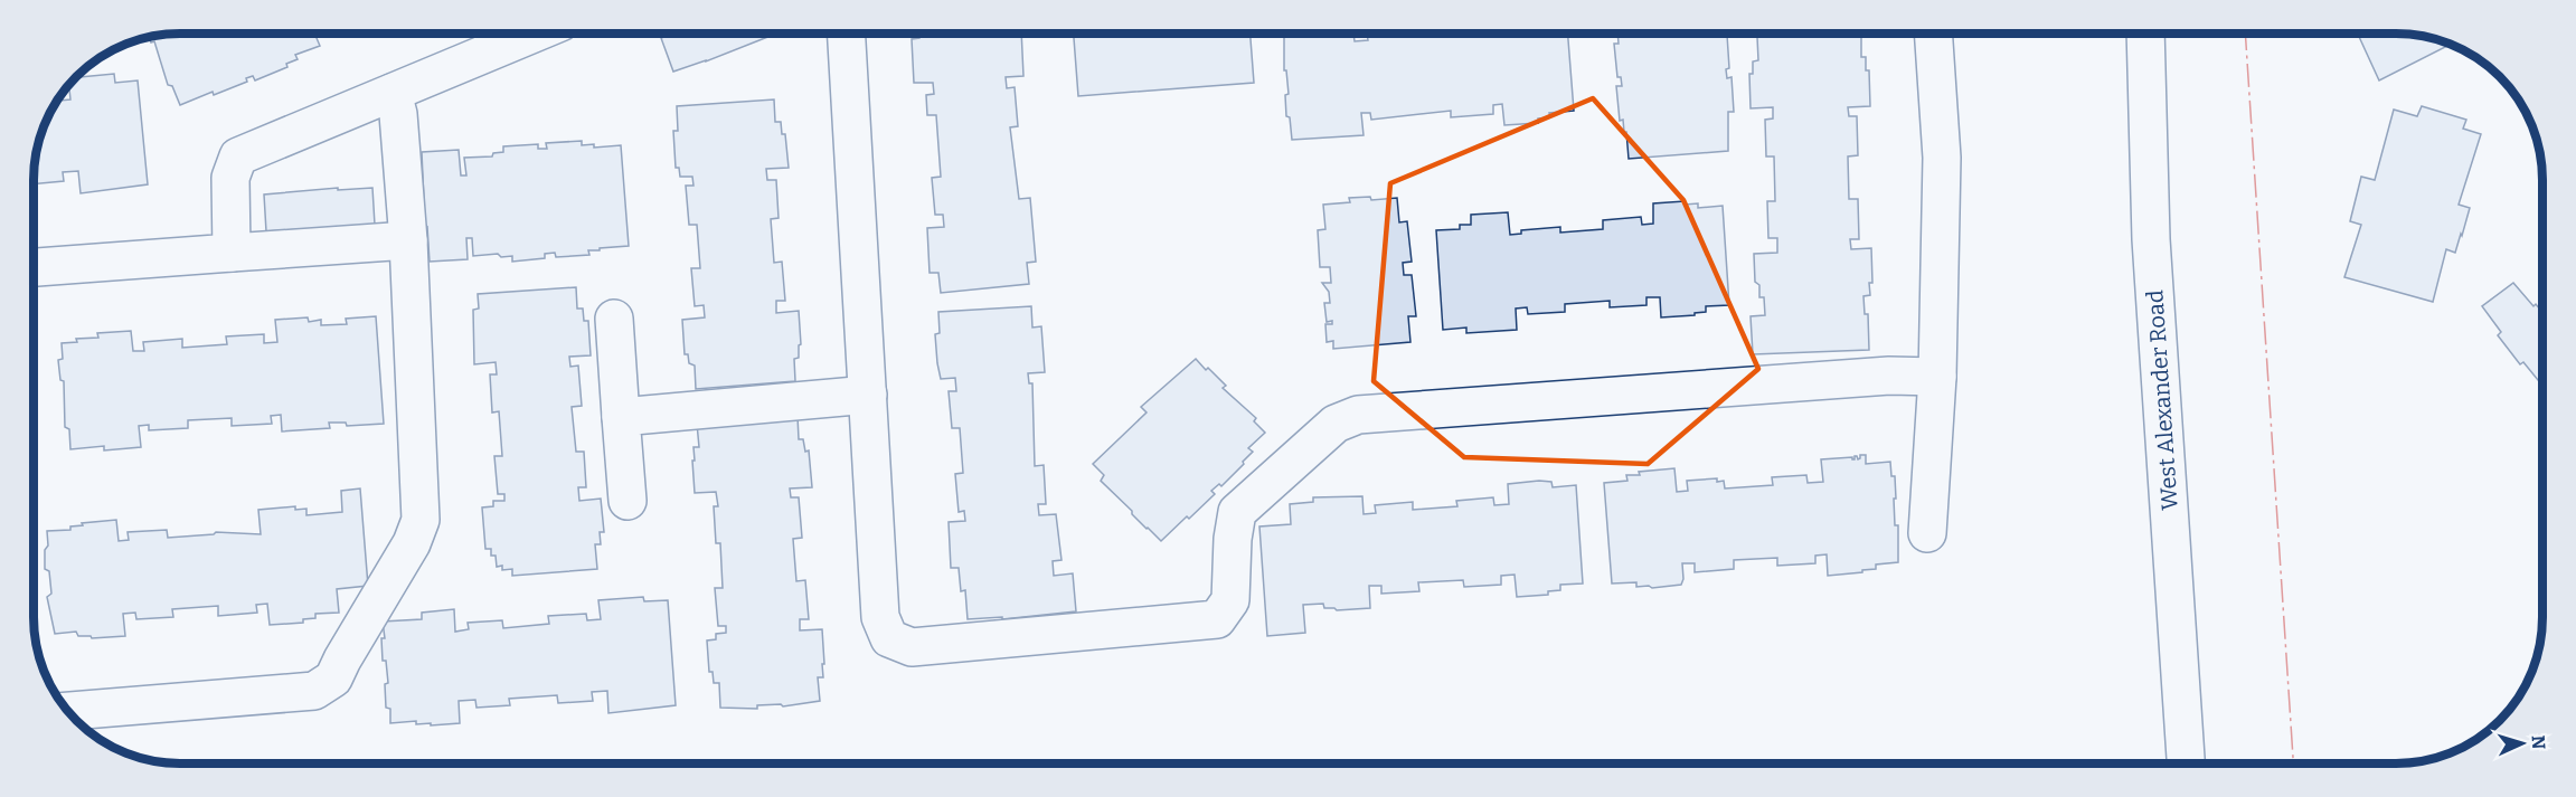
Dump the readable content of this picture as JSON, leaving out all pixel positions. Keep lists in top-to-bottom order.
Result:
{
  "streets": {
    "main road": ["West Alexander Road"]
  },
  "north": "right"
}
